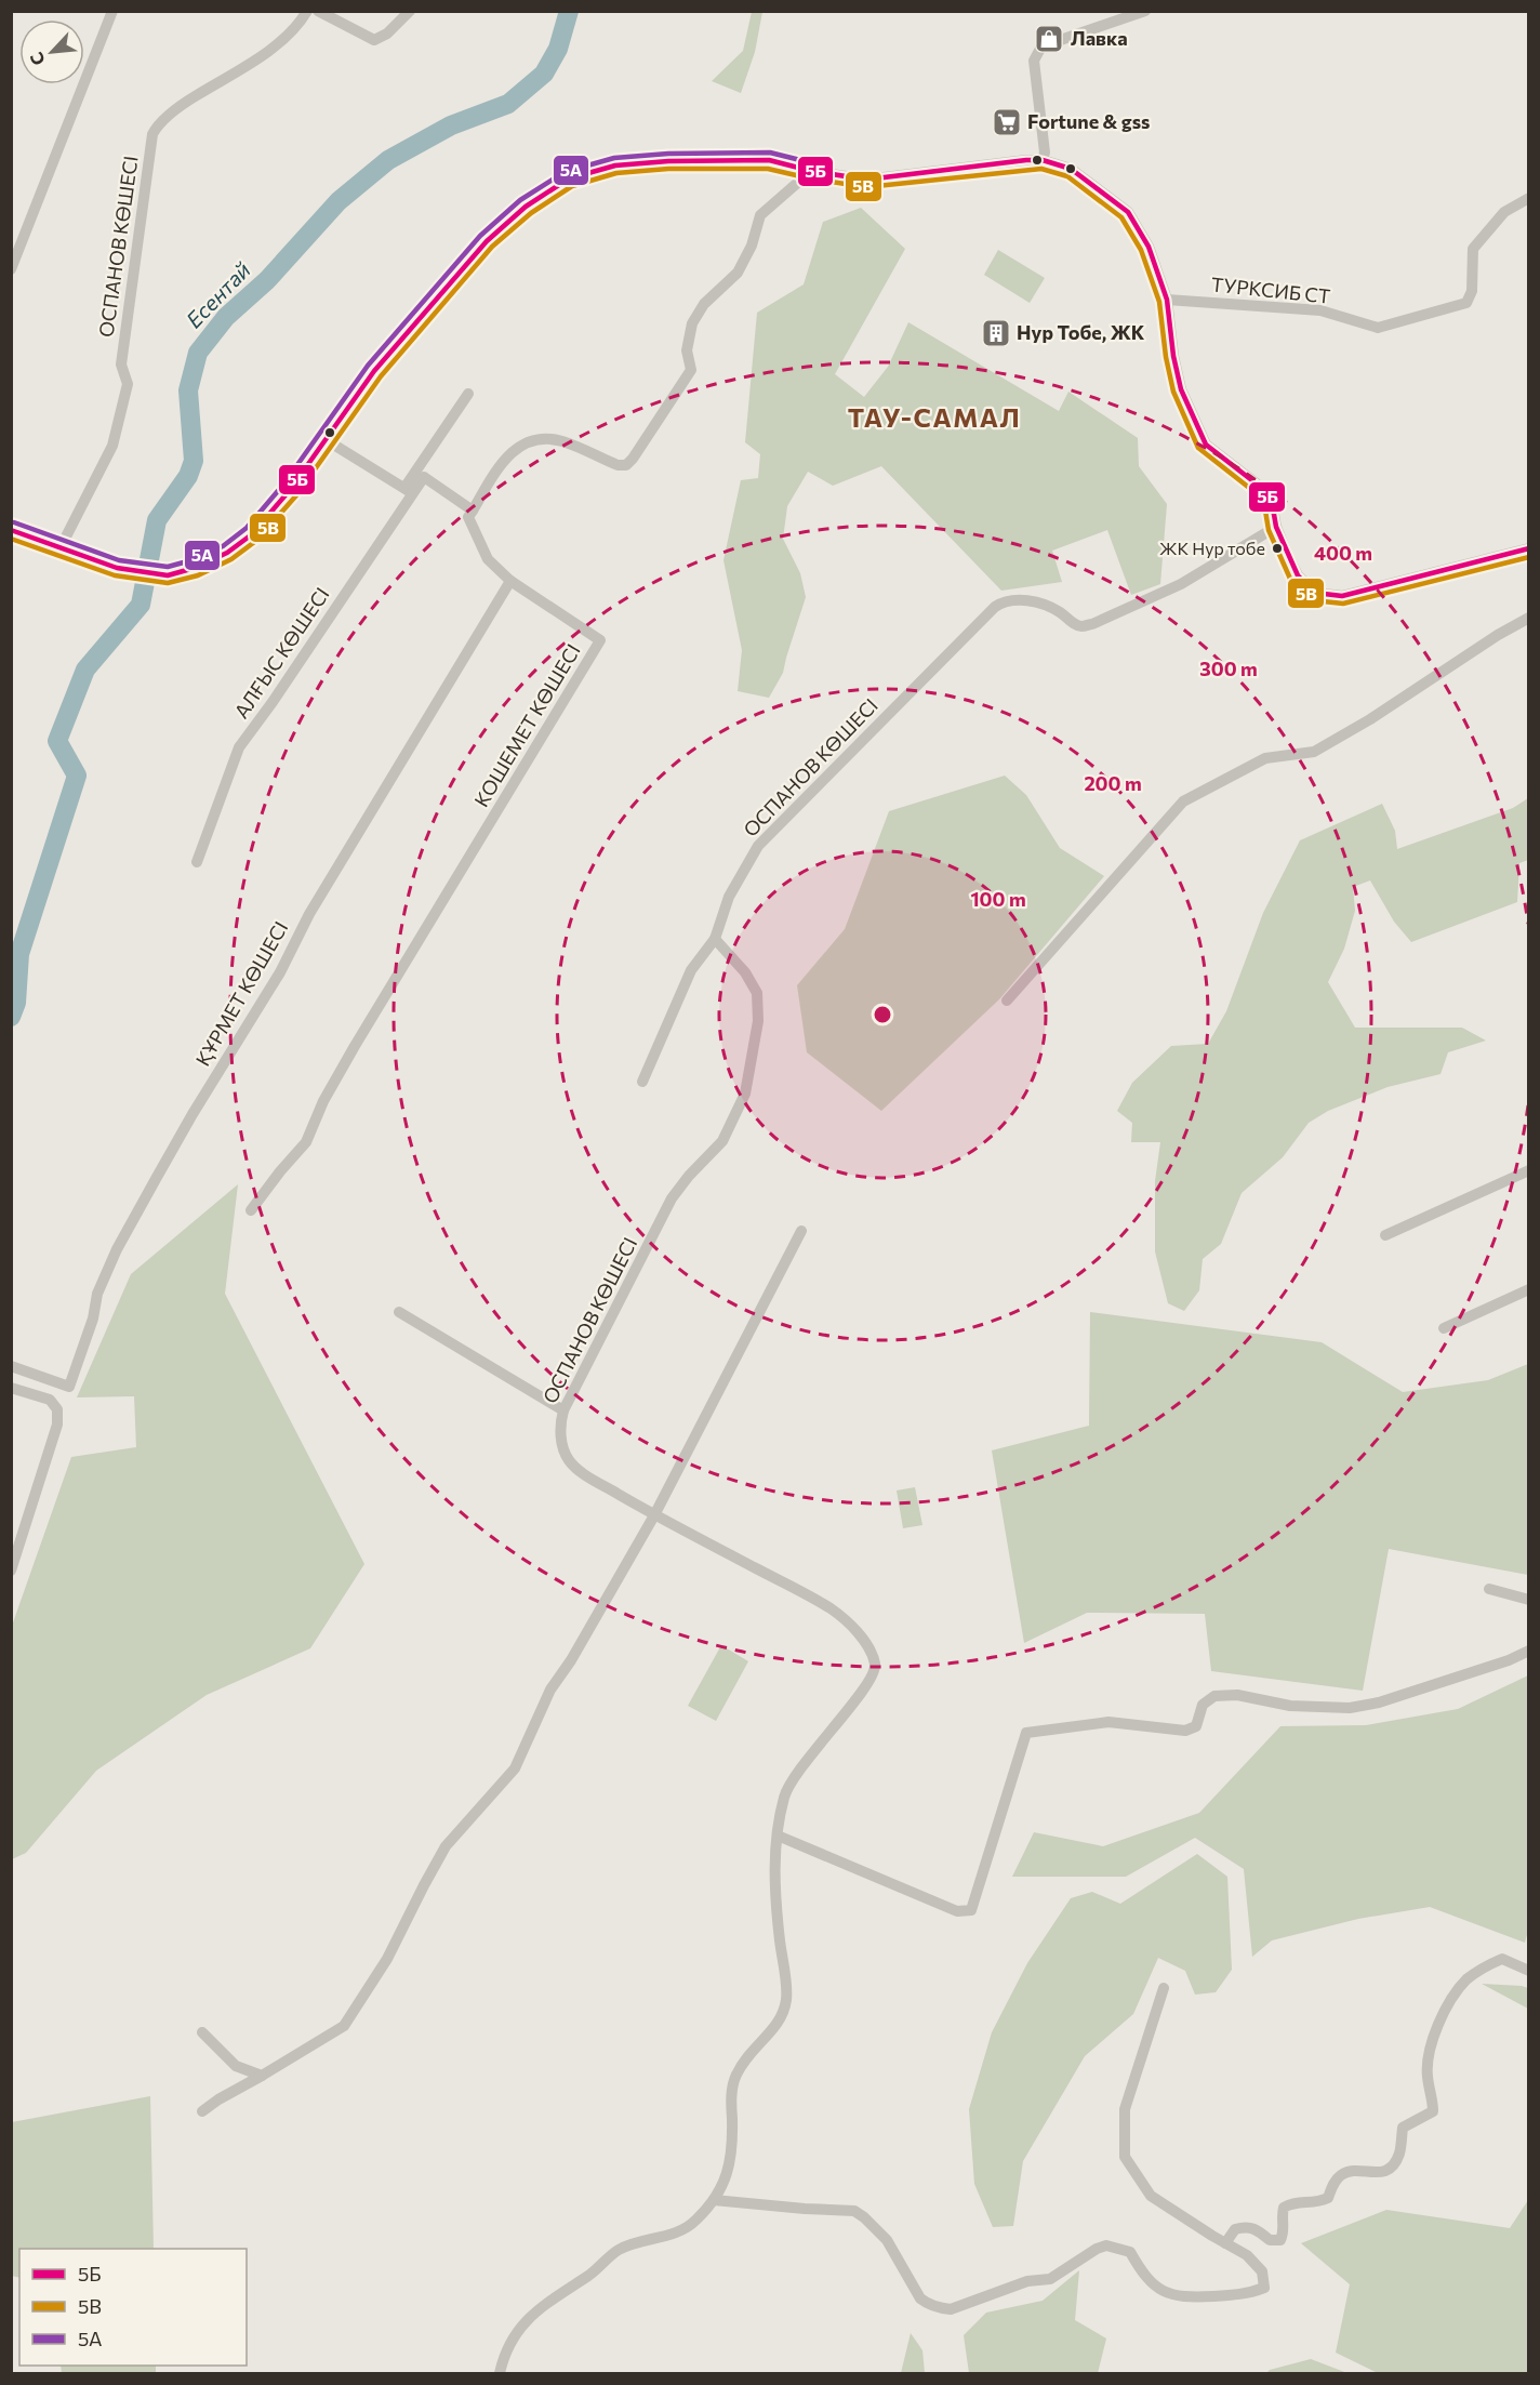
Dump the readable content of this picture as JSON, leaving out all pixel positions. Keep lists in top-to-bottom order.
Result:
{
  "streets": {
    "street": [
      "ОСПАНОВ КӨШЕСІ",
      "ТУРКСИБ СТ",
      "АЛҒЫС КӨШЕСІ",
      "КОШЕМЕТ КӨШЕСІ",
      "ҚҰРМЕТ КӨШЕСІ"
    ]
  },
  "crossings": [
    ["АЛҒЫС КӨШЕСІ", "КОШЕМЕТ КӨШЕСІ"],
    ["КОШЕМЕТ КӨШЕСІ", "ҚҰРМЕТ КӨШЕСІ"]
  ],
  "districts": ["ТАУ-САМАЛ"],
  "water": ["Есентай"],
  "places": {
    "shop": ["Лавка"],
    "supermarket": ["Fortune & gss"],
    "building": ["Нур Тобе, ЖК"],
    "other": ["ЖК Нур тобе"]
  },
  "lines": ["transit line 5А", "transit line 5Б", "transit line 5В"],
  "legend": ["5Б", "5В", "5А"],
  "north": "bottom left",
  "rings": [
    "400 m",
    "300 m",
    "200 m",
    "100 m"
  ]
}
